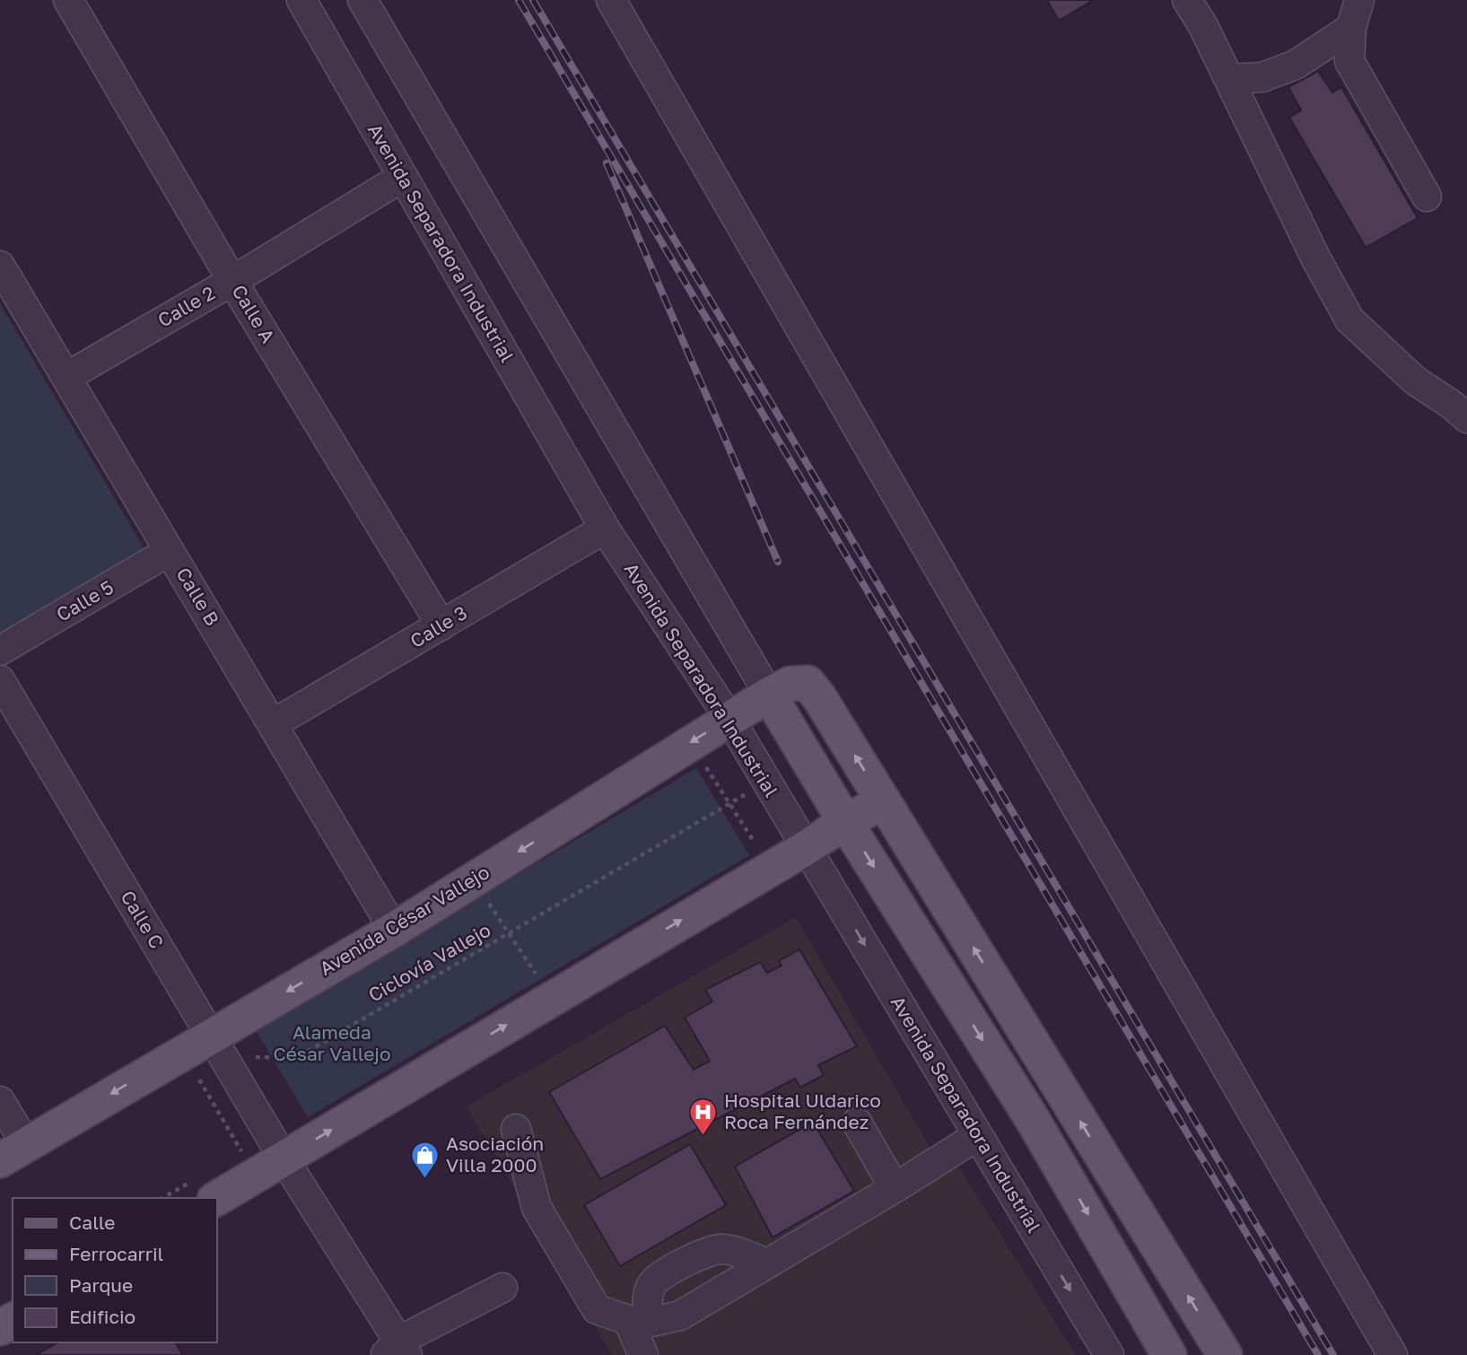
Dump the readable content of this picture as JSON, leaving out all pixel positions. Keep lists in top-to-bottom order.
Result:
{
  "streets": {
    "main road": ["Avenida César Vallejo"],
    "street": [
      "Avenida Separadora Industrial",
      "Calle 2",
      "Calle A",
      "Calle B",
      "Calle 5",
      "Calle 3",
      "Calle C"
    ],
    "path": ["Ciclovía Vallejo"]
  },
  "crossings": [
    ["Avenida Separadora Industrial", "Calle 2"],
    ["Avenida Separadora Industrial", "Calle 3"],
    ["Avenida Separadora Industrial", "Avenida César Vallejo"],
    ["Avenida Separadora Industrial", "Ciclovía Vallejo"],
    ["Calle 2", "Calle A"],
    ["Calle 2", "Calle B"],
    ["Calle A", "Calle 3"],
    ["Calle B", "Calle 5"],
    ["Calle B", "Calle 3"],
    ["Calle B", "Avenida César Vallejo"],
    ["Calle C", "Avenida César Vallejo"],
    ["Calle C", "Ciclovía Vallejo"],
    ["Avenida César Vallejo", "Ciclovía Vallejo"]
  ],
  "parks": ["Alameda César Vallejo"],
  "places": {
    "hospital": ["Hospital Uldarico Roca Fernández"],
    "shop": ["Asociación Villa 2000"]
  },
  "legend": [
    "Calle",
    "Ferrocarril",
    "Parque",
    "Edificio"
  ]
}
